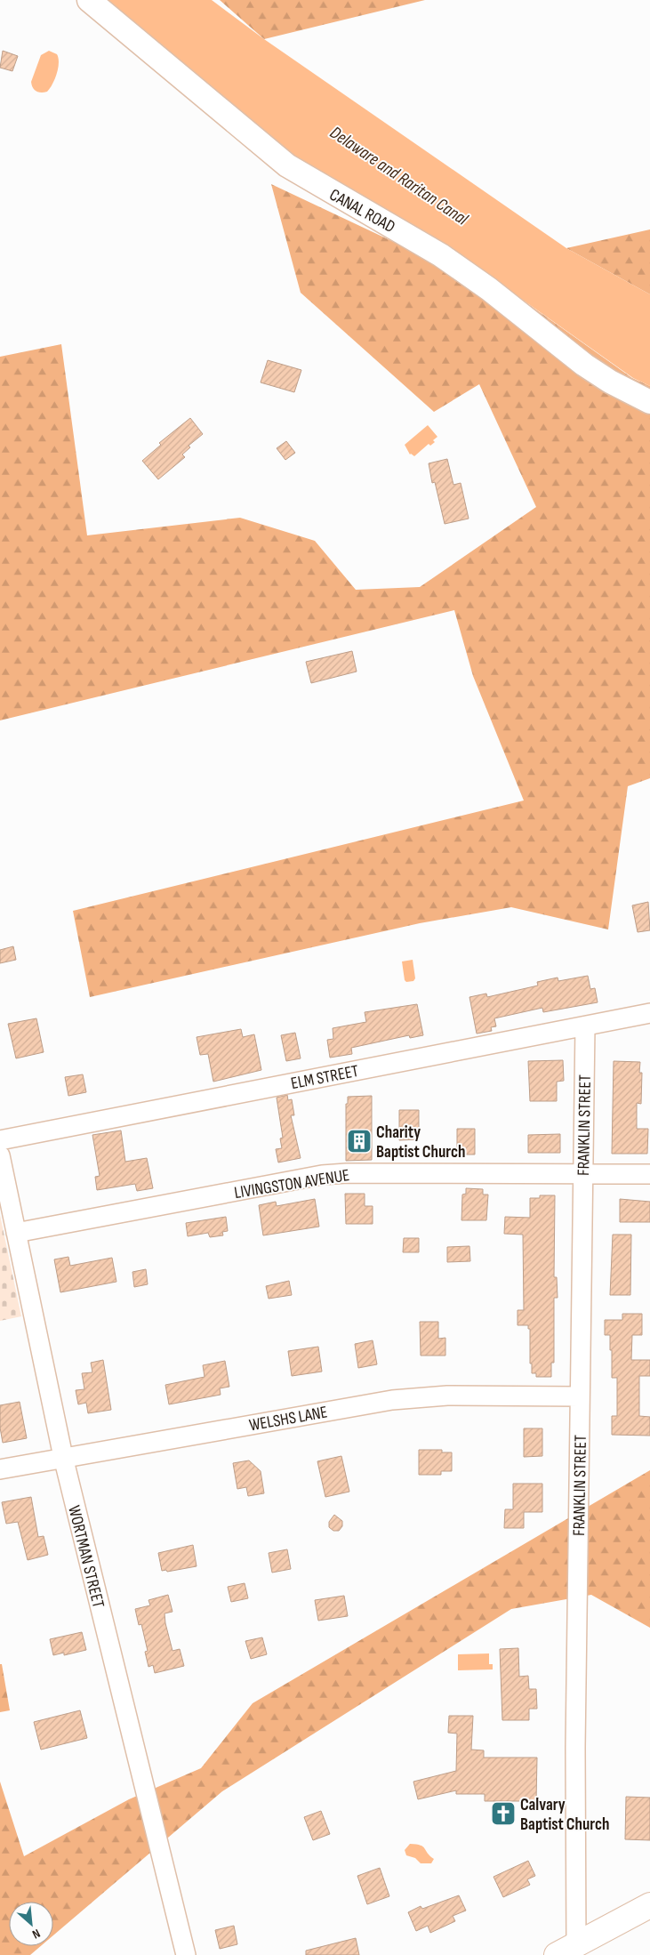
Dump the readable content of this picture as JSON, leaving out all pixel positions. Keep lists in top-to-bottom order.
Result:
{
  "streets": {
    "street": [
      "CANAL ROAD",
      "ELM STREET",
      "FRANKLIN STREET",
      "LIVINGSTON AVENUE",
      "WELSHS LANE",
      "WORTMAN STREET"
    ]
  },
  "crossings": [
    ["ELM STREET", "FRANKLIN STREET"],
    ["FRANKLIN STREET", "LIVINGSTON AVENUE"],
    ["FRANKLIN STREET", "WELSHS LANE"],
    ["LIVINGSTON AVENUE", "WORTMAN STREET"],
    ["WELSHS LANE", "WORTMAN STREET"]
  ],
  "water": ["Delaware and Raritan Canal"],
  "places": {
    "building": ["Charity Baptist Church"],
    "church": ["Calvary Baptist Church"]
  },
  "north": "bottom right"
}
